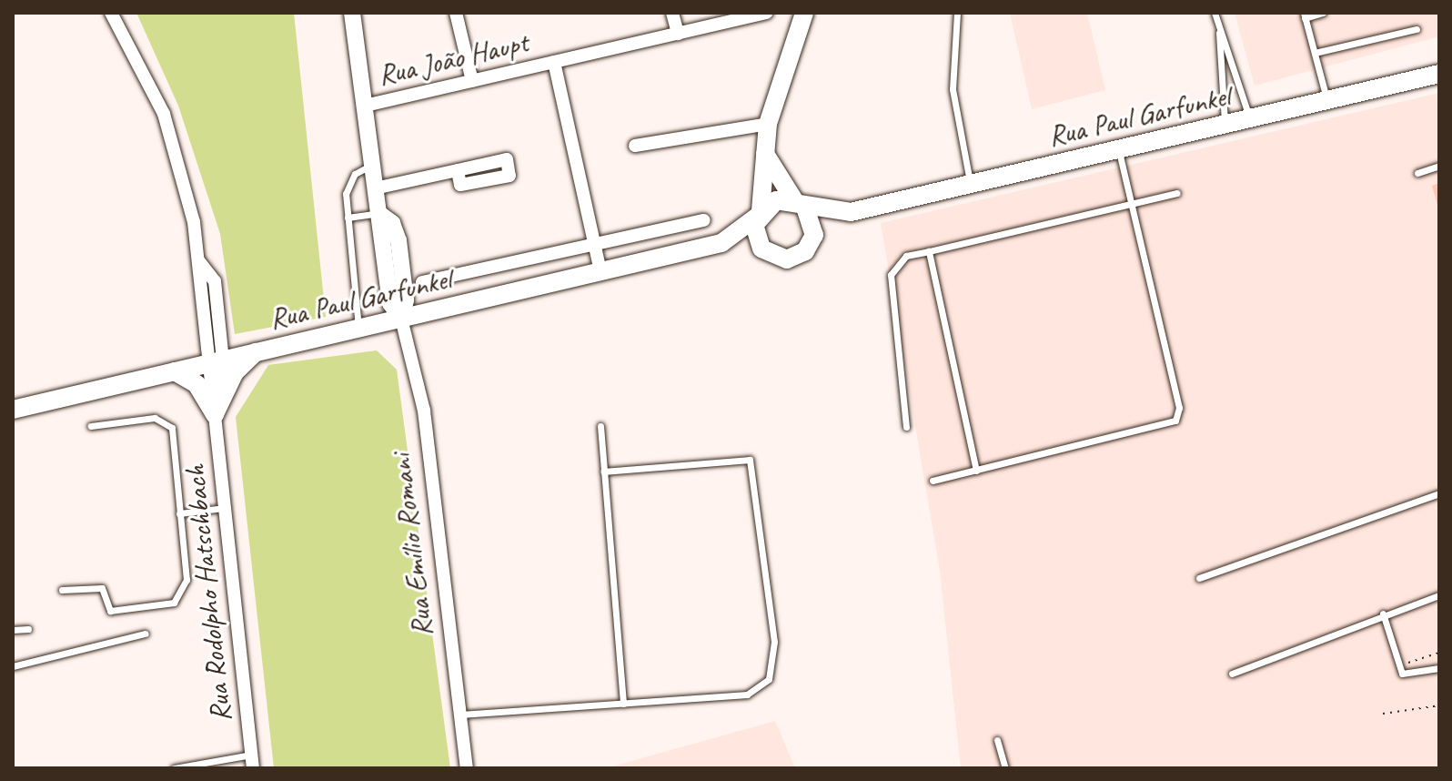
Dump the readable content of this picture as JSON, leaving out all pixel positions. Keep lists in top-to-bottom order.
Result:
{
  "streets": {
    "main road": ["Rua Paul Garfunkel"],
    "street": ["Rua João Haupt", "Rua Emílio Romani", "Rua Rodolpho Hatschbach"]
  },
  "crossings": [
    ["Rua João Haupt", "Rua Emílio Romani"],
    ["Rua Paul Garfunkel", "Rua Emílio Romani"],
    ["Rua Paul Garfunkel", "Rua Rodolpho Hatschbach"]
  ]
}
